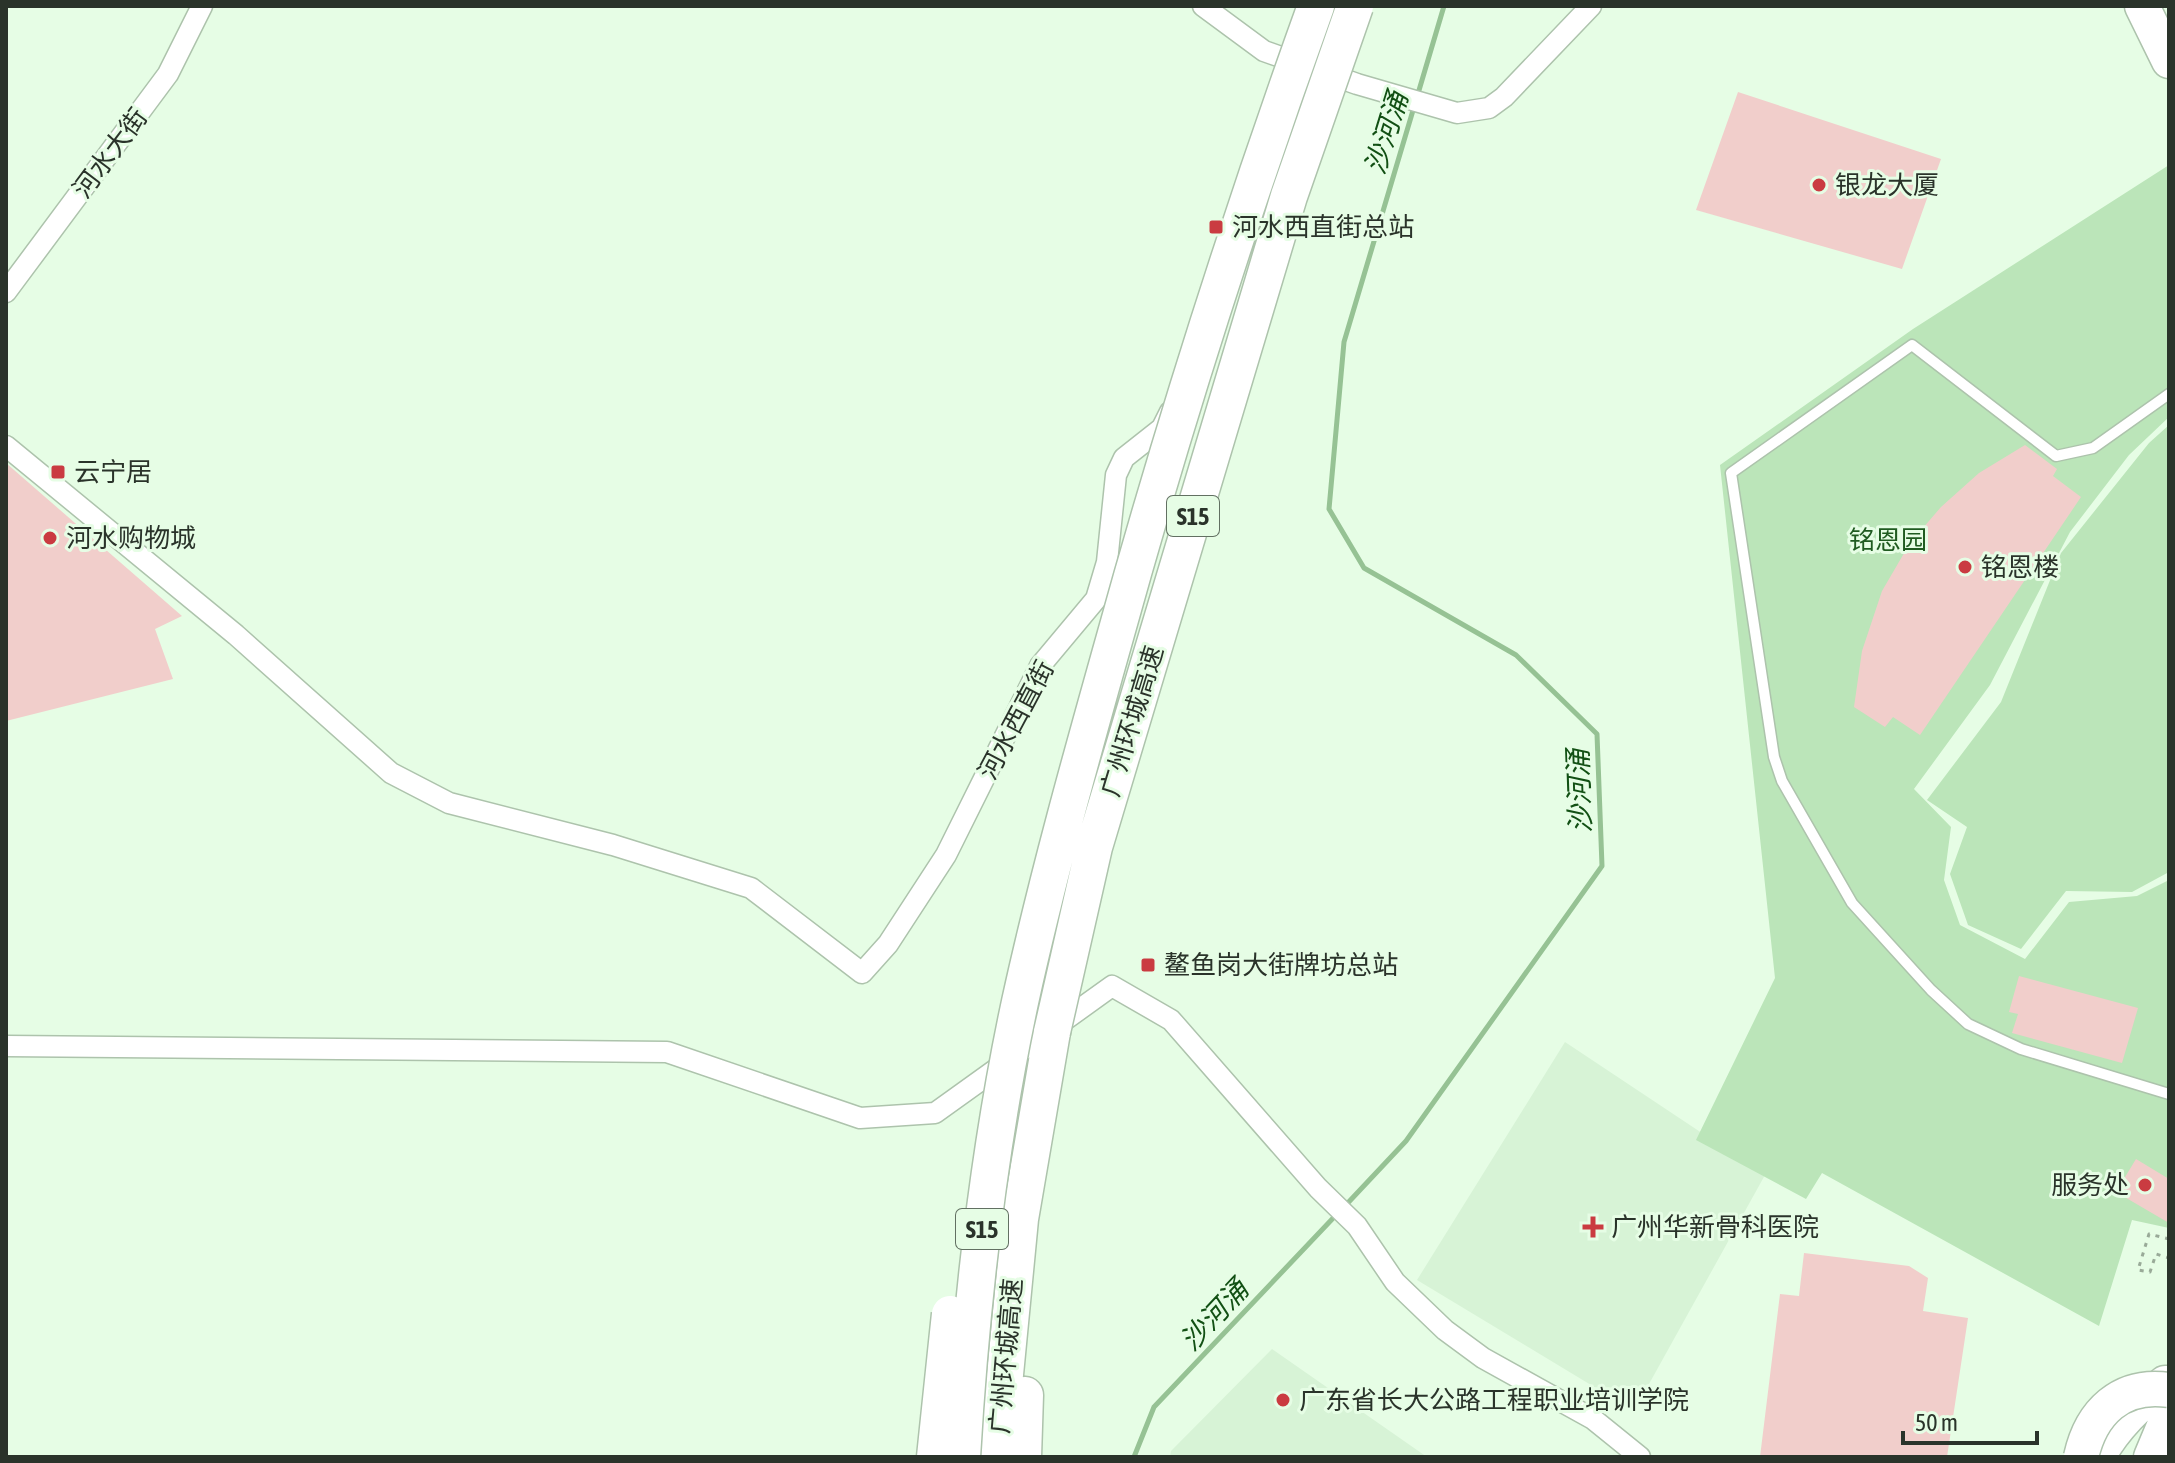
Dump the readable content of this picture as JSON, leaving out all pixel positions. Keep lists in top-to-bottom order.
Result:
{
  "streets": {
    "highway": ["S15", "广州环城高速"],
    "street": ["河水大街", "河水西直街"]
  },
  "water": ["沙河涌"],
  "parks": ["铭恩园"],
  "places": {
    "other": [
      "银龙大厦",
      "河水购物城",
      "铭恩楼",
      "服务处",
      "广东省长大公路工程职业培训学院"
    ],
    "transit": ["河水西直街总站", "云宁居", "鳌鱼岗大街牌坊总站"],
    "health": ["广州华新骨科医院"]
  },
  "scale_bar": "50 m"
}
